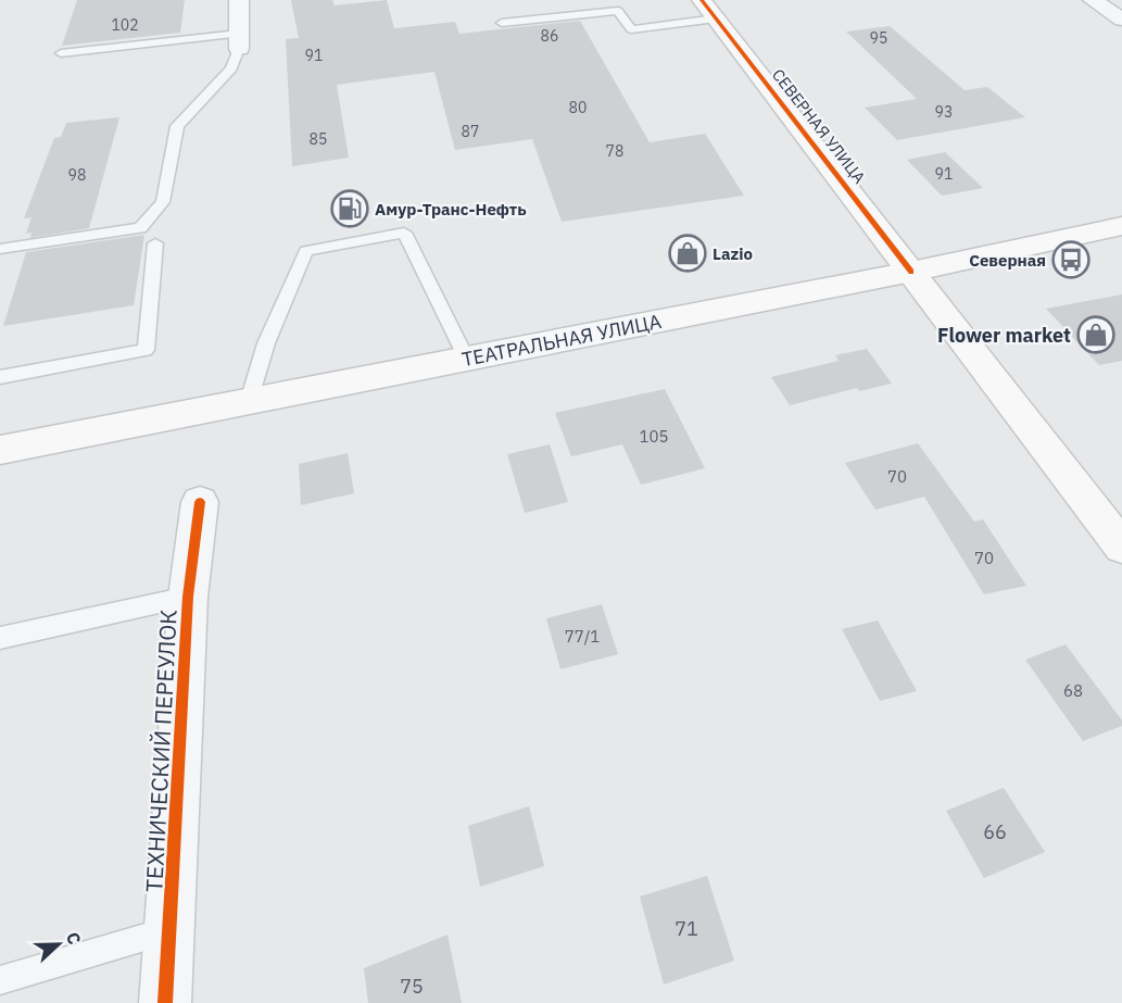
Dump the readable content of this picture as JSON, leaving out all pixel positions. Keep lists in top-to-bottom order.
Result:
{
  "streets": {
    "main road": ["СЕВЕРНАЯ УЛИЦА", "ТЕАТРАЛЬНАЯ УЛИЦА"],
    "street": ["ТЕХНИЧЕСКИЙ ПЕРЕУЛОК"]
  },
  "crossings": [
    ["СЕВЕРНАЯ УЛИЦА", "ТЕАТРАЛЬНАЯ УЛИЦА"]
  ],
  "places": {
    "fuel station": ["Амур-Транс-Нефть"],
    "shop": ["Lazio", "Flower market"],
    "bus stop": ["Северная"]
  },
  "house_numbers": [
    "102",
    "86",
    "95",
    "91",
    "80",
    "93",
    "87",
    "85",
    "78",
    "91",
    "98",
    "105",
    "70",
    "70",
    "77/1",
    "68",
    "66",
    "71",
    "75"
  ],
  "north": "right"
}
